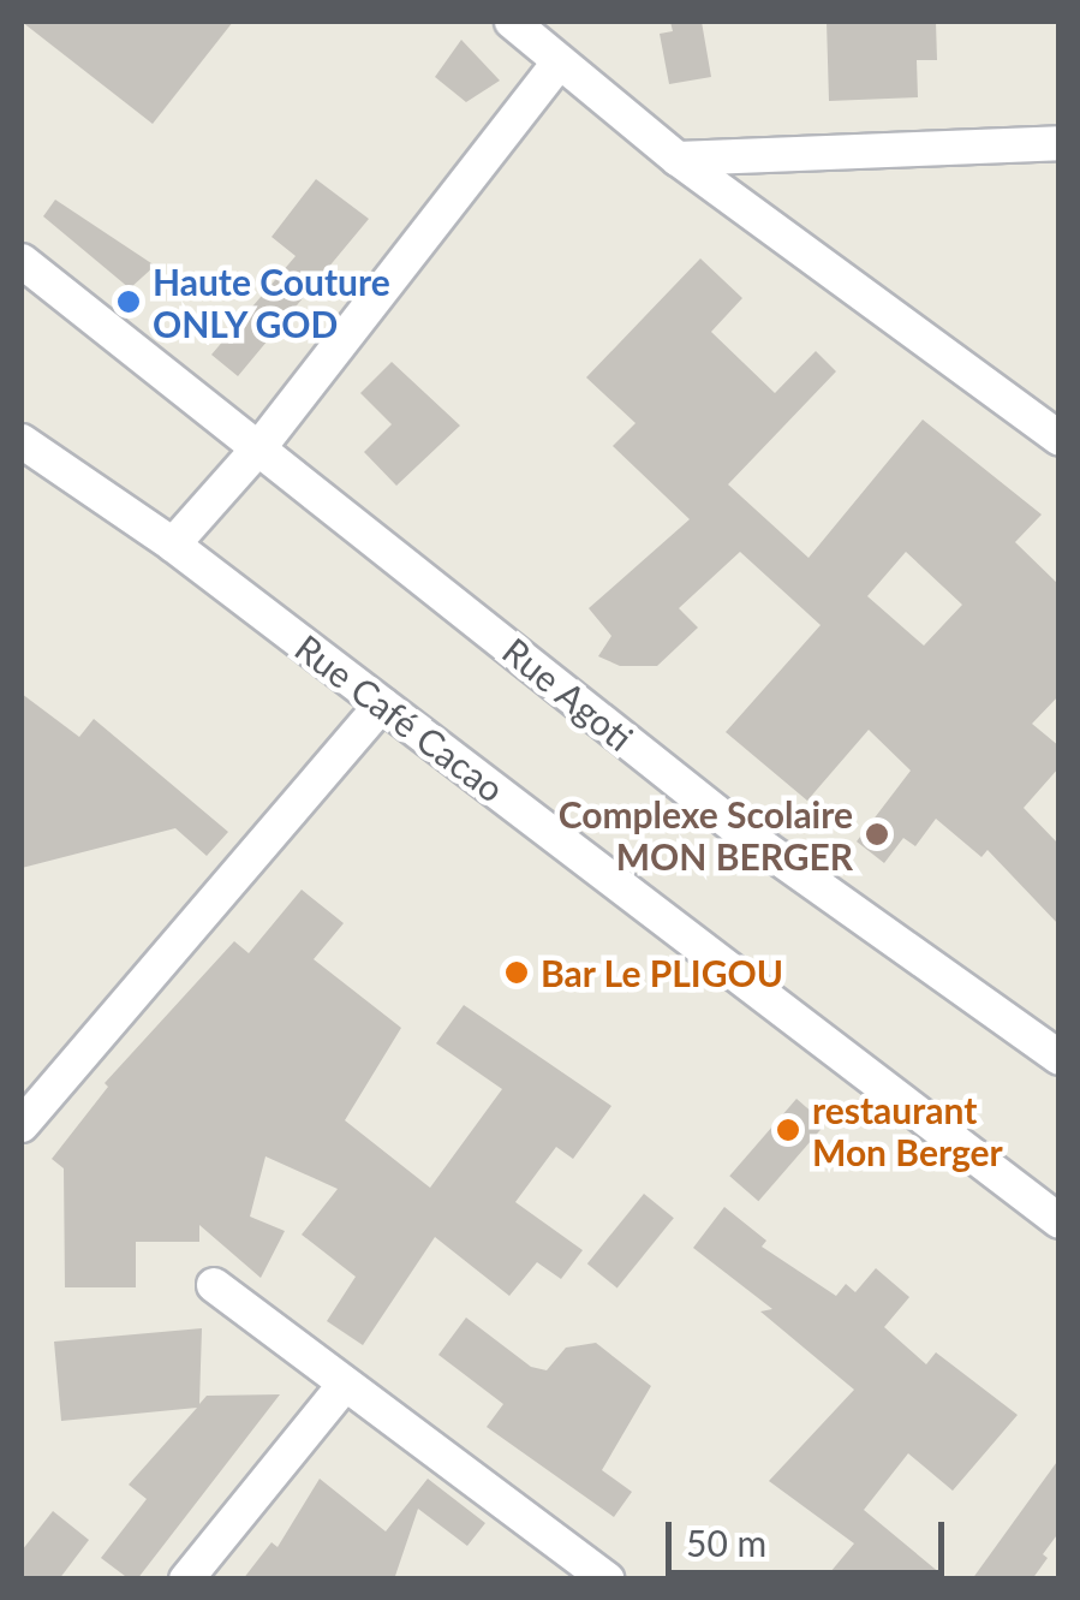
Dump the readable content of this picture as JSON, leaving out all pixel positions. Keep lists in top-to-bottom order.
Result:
{
  "streets": {
    "street": ["Rue Agoti", "Rue Café Cacao"]
  },
  "places": [
    "Haute Couture ONLY GOD",
    "Complexe Scolaire MON BERGER",
    "Bar Le PLIGOU",
    "restaurant Mon Berger"
  ],
  "scale_bar": "50 m"
}
